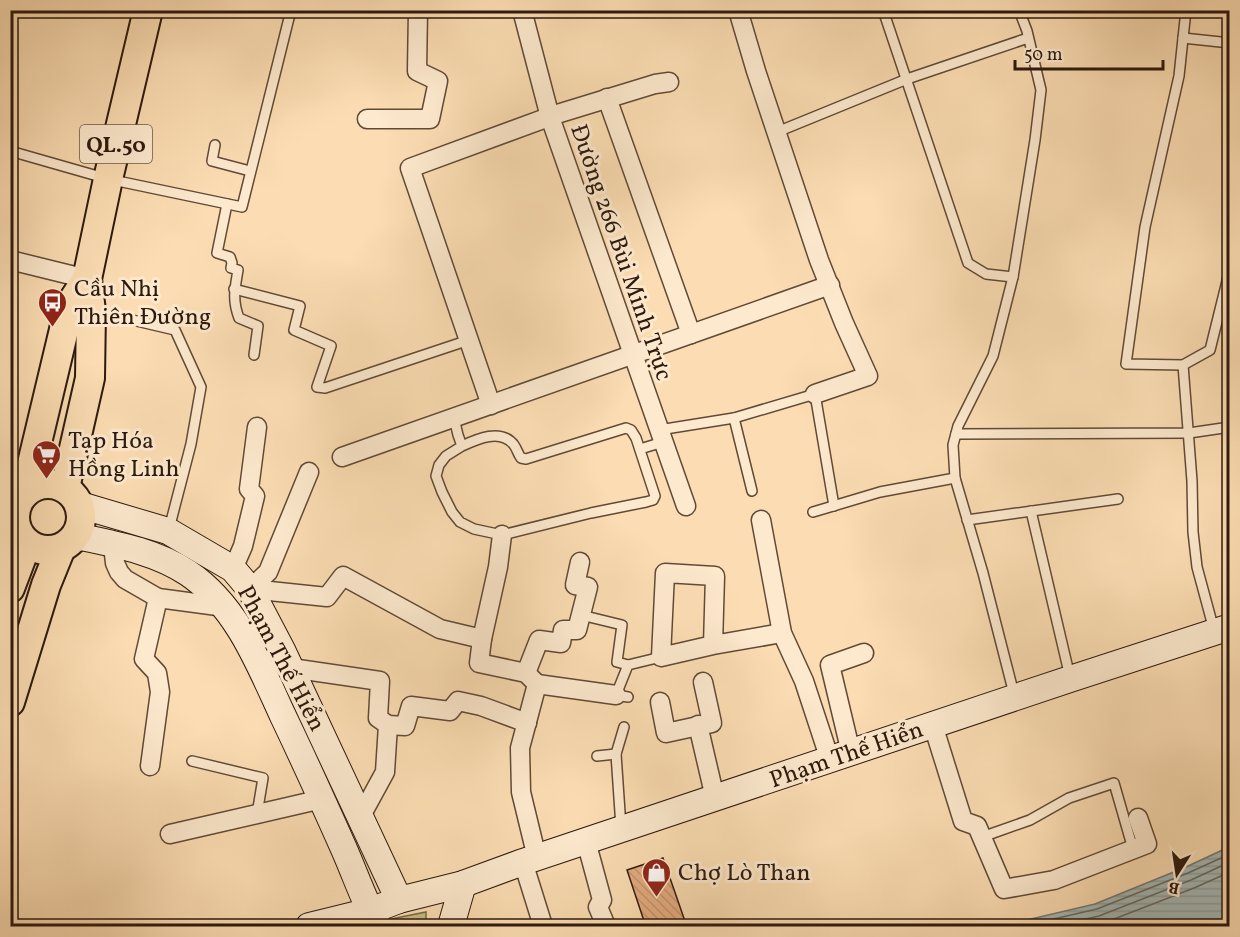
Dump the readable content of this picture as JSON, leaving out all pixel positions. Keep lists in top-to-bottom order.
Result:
{
  "streets": {
    "main road": ["QL.50", "Phạm Thế Hiển"],
    "street": ["Đường 266 Bùi Minh Trực"]
  },
  "crossings": [
    ["QL.50", "Phạm Thế Hiển"]
  ],
  "places": {
    "bus stop": ["Cầu Nhị Thiên Đường"],
    "supermarket": ["Tạp Hóa Hồng Linh"],
    "shop": ["Chợ Lò Than"]
  },
  "scale_bar": "50 m",
  "north": "bottom"
}
